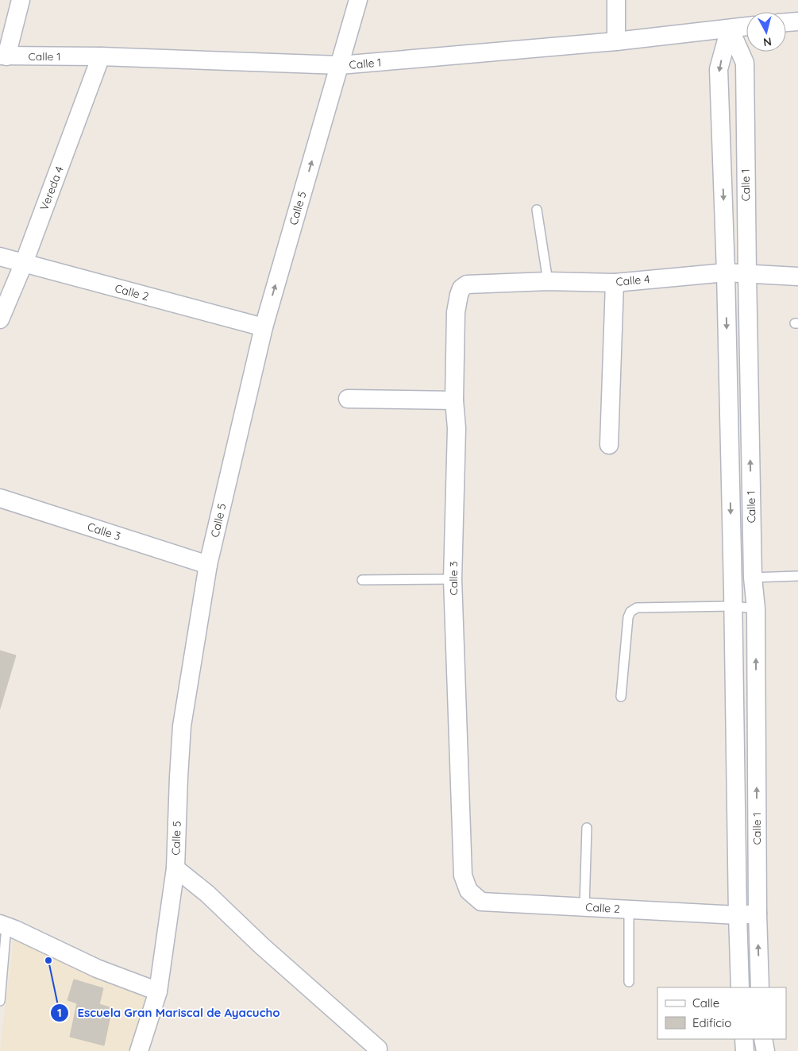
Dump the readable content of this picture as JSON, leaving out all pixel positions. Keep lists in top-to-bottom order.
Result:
{
  "streets": {
    "street": [
      "Calle 1",
      "Vereda 4",
      "Calle 5",
      "Calle 4",
      "Calle 2",
      "Calle 3"
    ]
  },
  "crossings": [
    ["Calle 1", "Vereda 4"],
    ["Calle 1", "Calle 5"],
    ["Calle 1", "Calle 4"],
    ["Calle 1", "Calle 2"],
    ["Vereda 4", "Calle 2"],
    ["Calle 5", "Calle 2"],
    ["Calle 5", "Calle 3"],
    ["Calle 4", "Calle 3"],
    ["Calle 2", "Calle 3"]
  ],
  "places": ["Escuela Gran Mariscal de Ayacucho"],
  "legend": ["Calle", "Edificio"],
  "north": "bottom"
}
